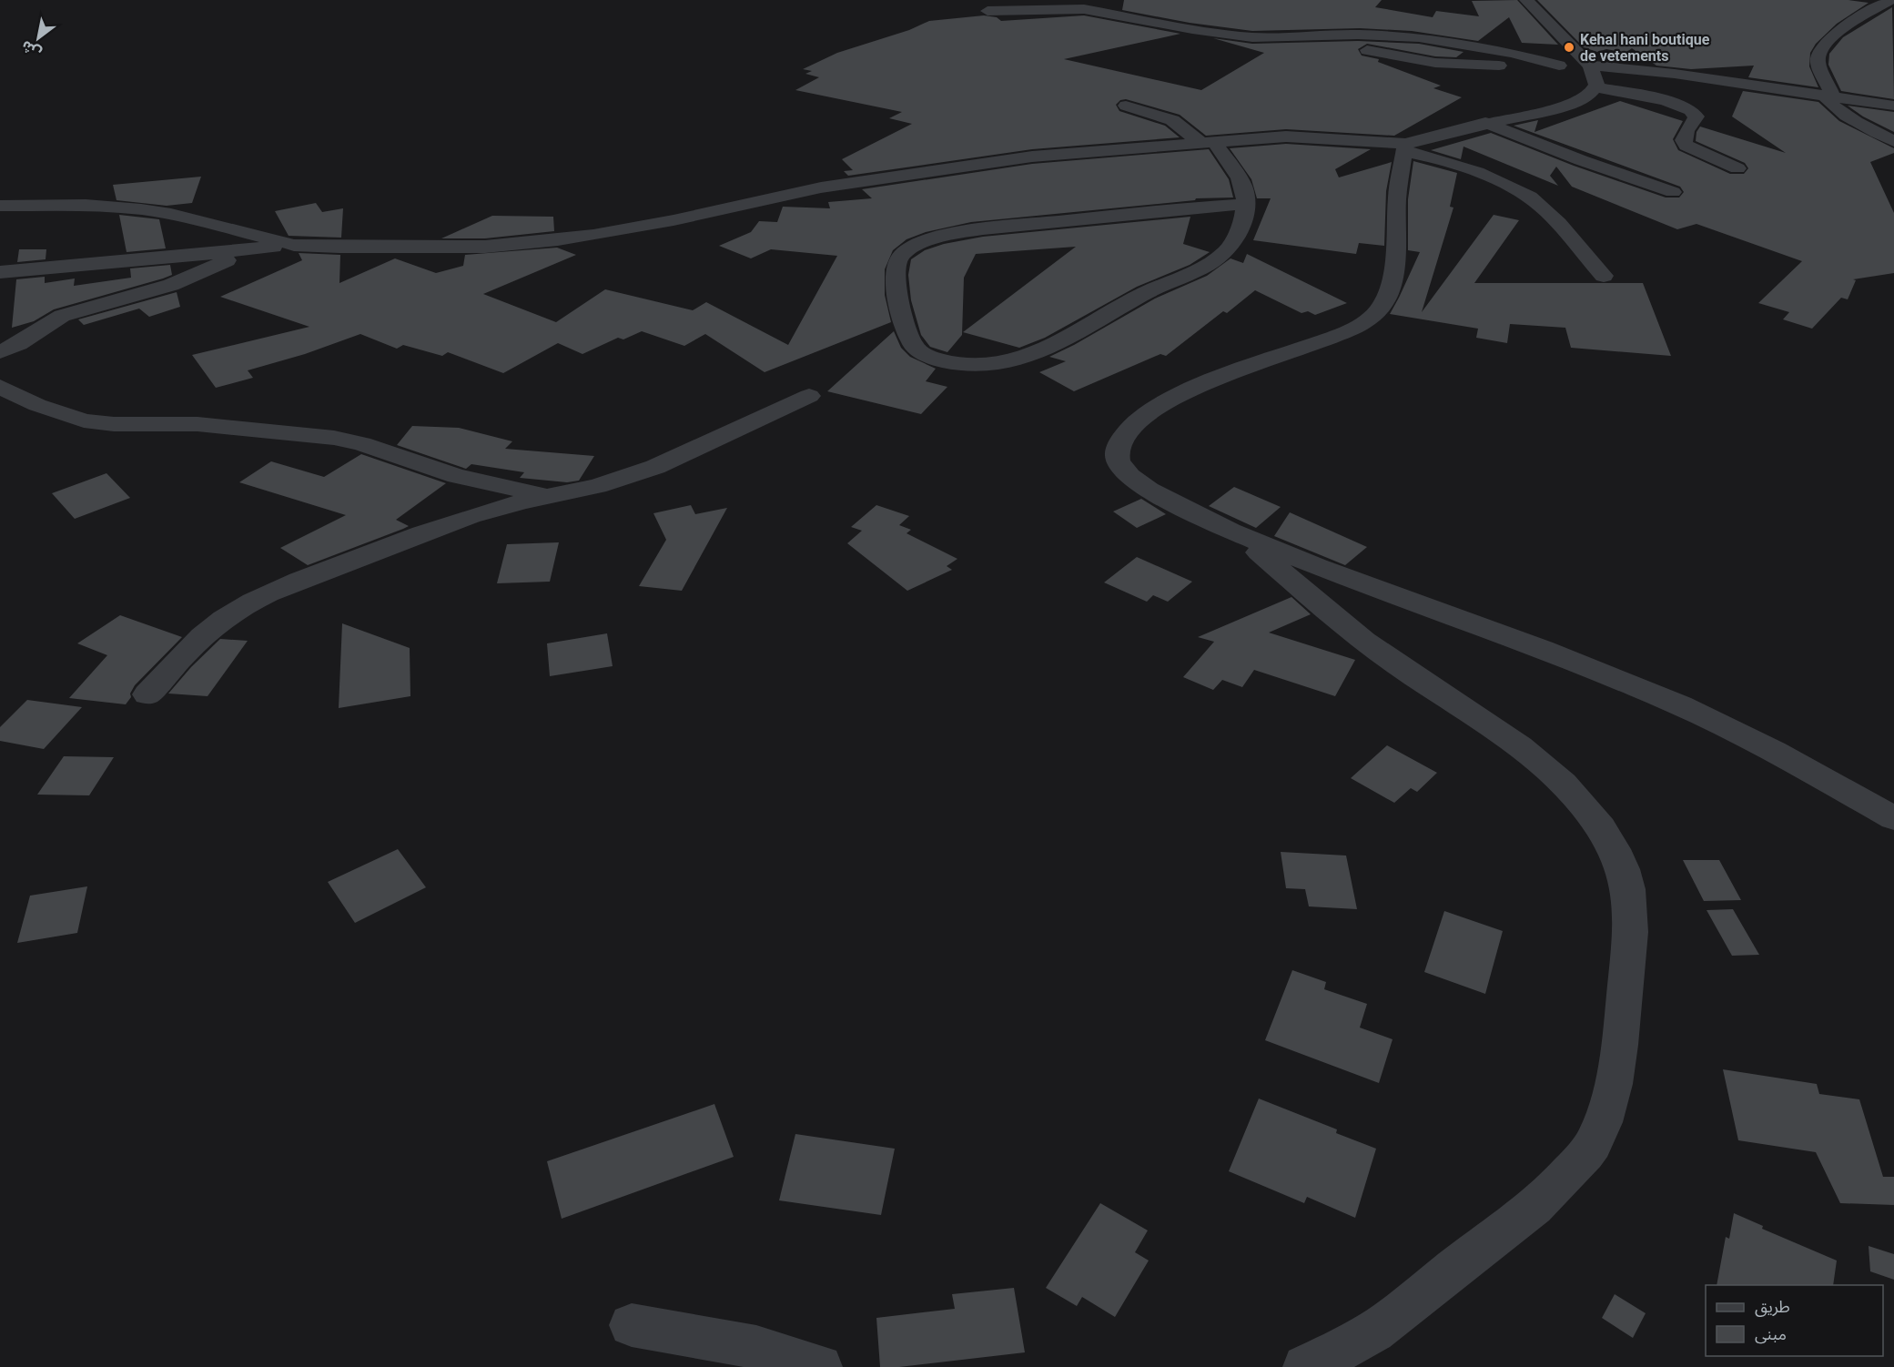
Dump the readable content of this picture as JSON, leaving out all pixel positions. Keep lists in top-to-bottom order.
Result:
{
  "places": ["Kehal hani boutique de vetements"],
  "legend": ["طريق", "مبنى"],
  "north": "bottom left"
}
